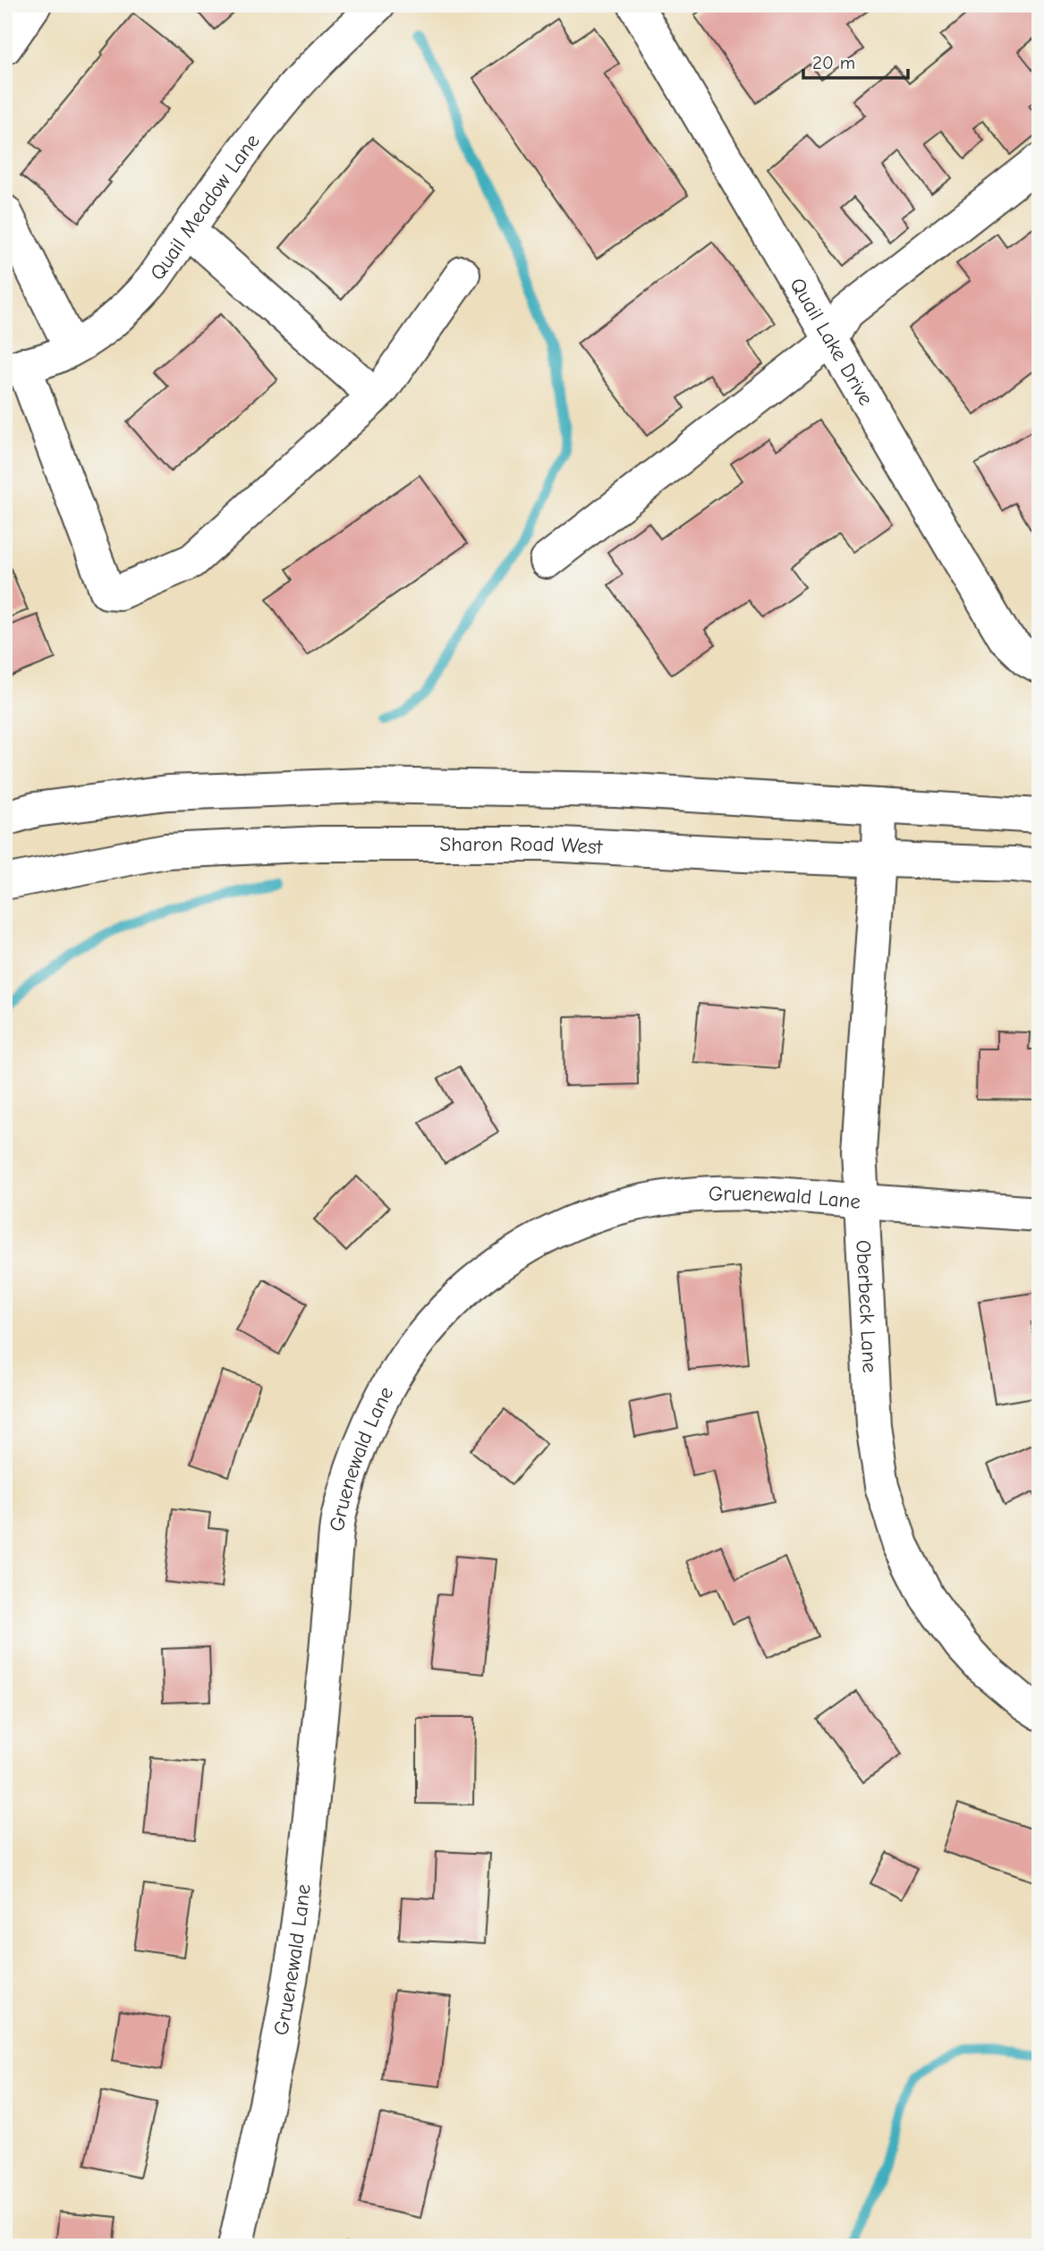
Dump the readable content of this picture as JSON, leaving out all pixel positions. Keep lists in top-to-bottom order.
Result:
{
  "streets": {
    "street": [
      "Quail Meadow Lane",
      "Quail Lake Drive",
      "Sharon Road West",
      "Gruenewald Lane",
      "Oberbeck Lane"
    ]
  },
  "crossings": [
    ["Sharon Road West", "Oberbeck Lane"],
    ["Gruenewald Lane", "Oberbeck Lane"]
  ],
  "scale_bar": "20 m"
}
